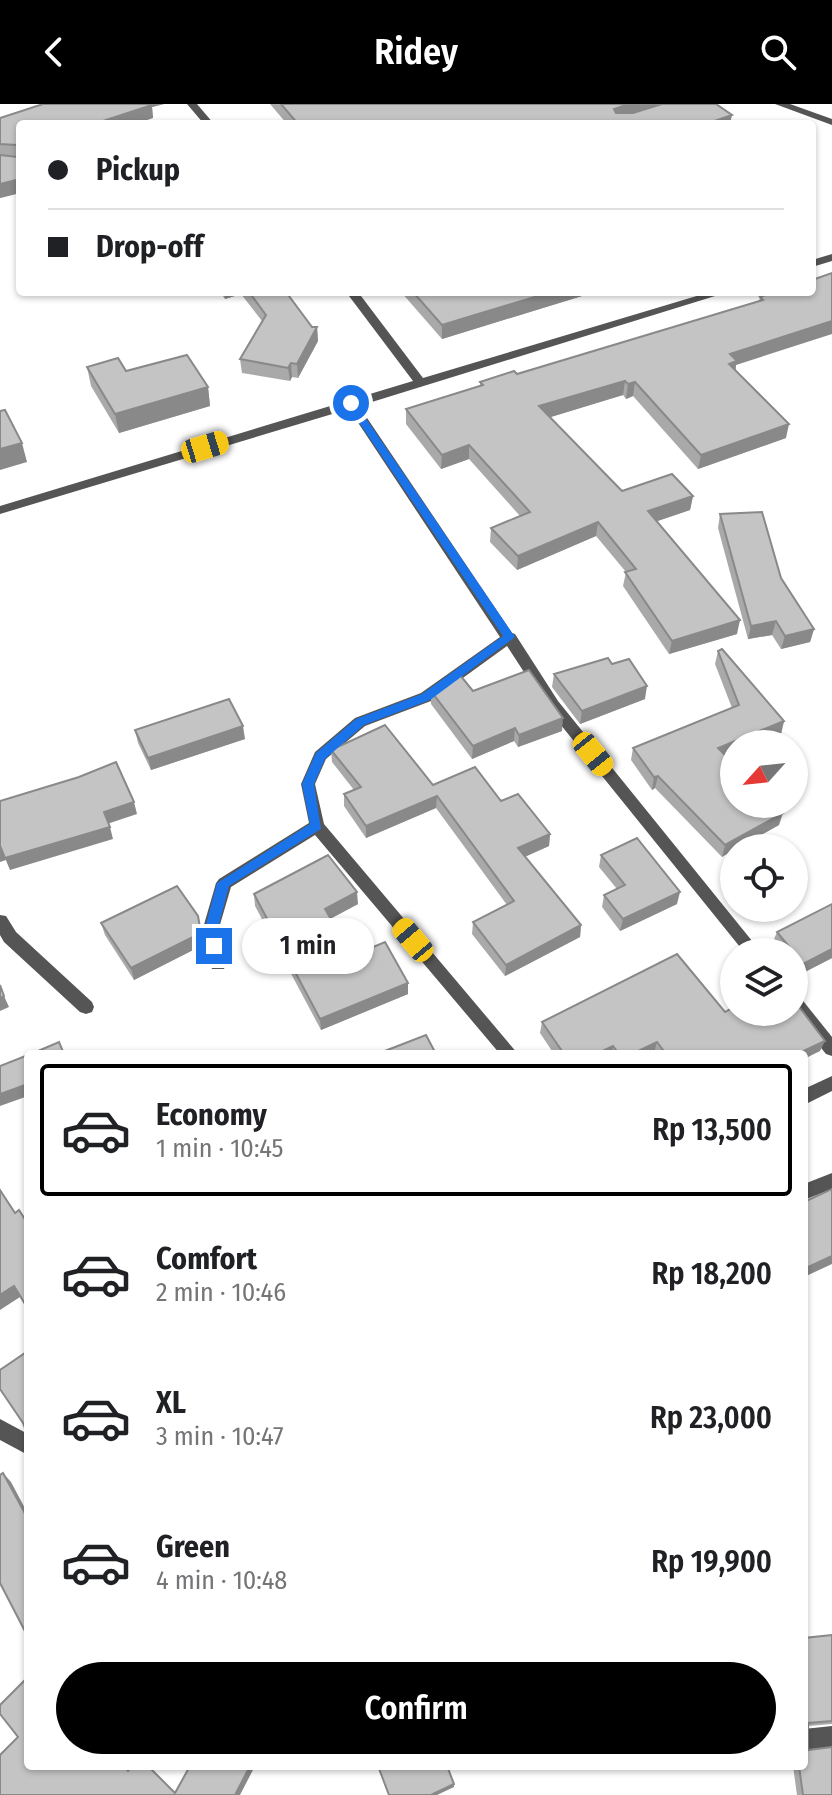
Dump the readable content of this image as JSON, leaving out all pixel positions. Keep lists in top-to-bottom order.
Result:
{
  "north": "bottom left",
  "page": {
    "header": "Ridey",
    "banner": ["Pickup", "Drop-off"],
    "bubble": "1 min",
    "list": [
      {
        "name": "Economy",
        "note": "1 min · 10:45",
        "value": "Rp 13,500"
      },
      {
        "name": "Comfort",
        "note": "2 min · 10:46",
        "value": "Rp 18,200"
      },
      {
        "name": "XL",
        "note": "3 min · 10:47",
        "value": "Rp 23,000"
      },
      {
        "name": "Green",
        "note": "4 min · 10:48",
        "value": "Rp 19,900"
      }
    ],
    "buttons": "Confirm"
  }
}
